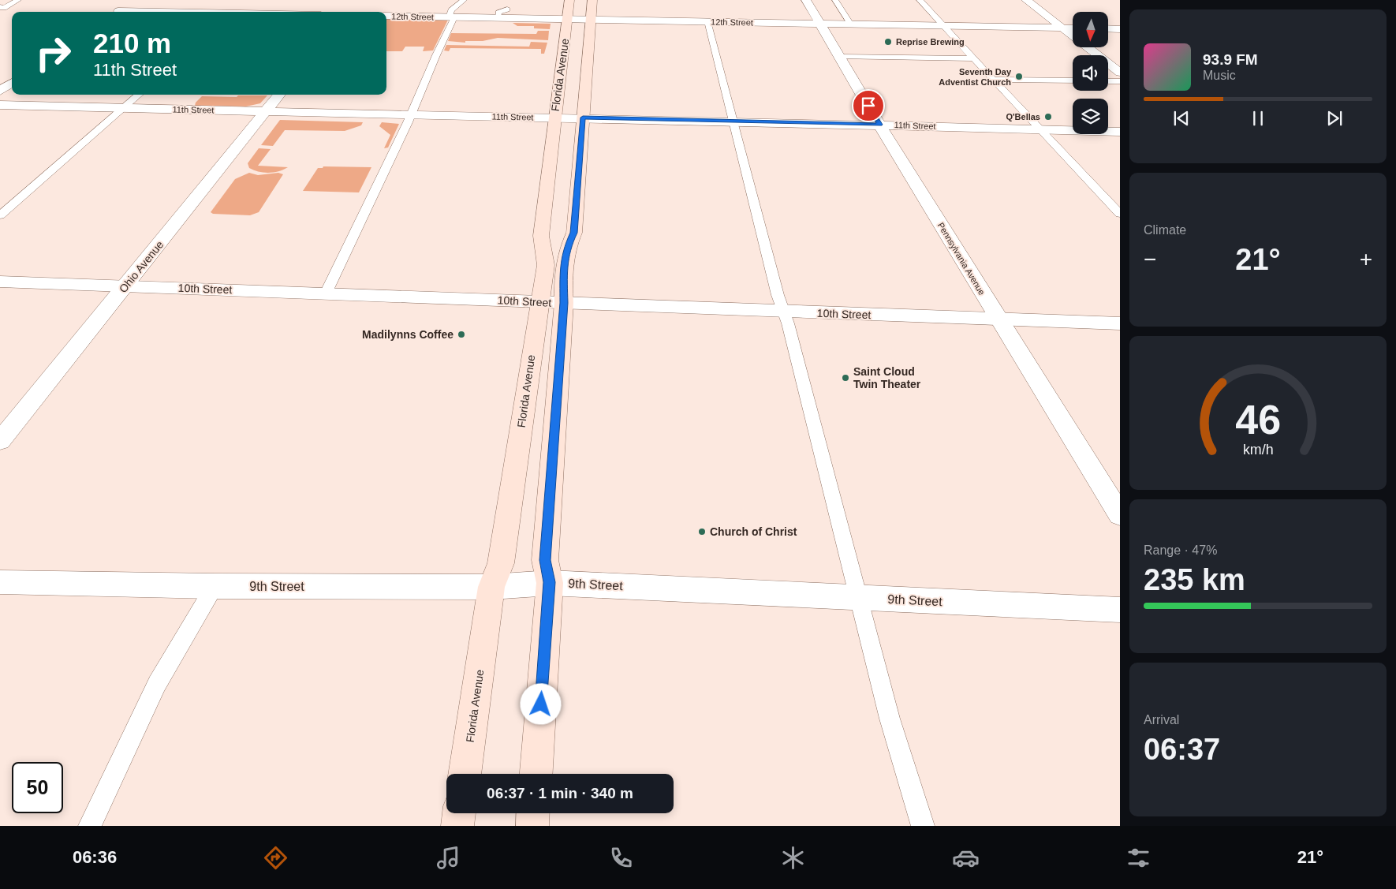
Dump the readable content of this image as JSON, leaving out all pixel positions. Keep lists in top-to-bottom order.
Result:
{
  "streets": {
    "main road": ["Florida Avenue"],
    "street": [
      "12th Street",
      "11th Street",
      "Pennsylvania Avenue",
      "Ohio Avenue",
      "10th Street",
      "9th Street"
    ]
  },
  "crossings": [
    ["12th Street", "Florida Avenue"],
    ["12th Street", "Pennsylvania Avenue"],
    ["Florida Avenue", "11th Street"],
    ["Florida Avenue", "10th Street"],
    ["Florida Avenue", "9th Street"],
    ["11th Street", "Pennsylvania Avenue"],
    ["11th Street", "Ohio Avenue"],
    ["Pennsylvania Avenue", "10th Street"],
    ["Ohio Avenue", "10th Street"]
  ],
  "places": [
    "Reprise Brewing",
    "Seventh Day Adventist Church",
    "Q'Bellas",
    "Madilynns Coffee",
    "Saint Cloud Twin Theater",
    "Church of Christ"
  ],
  "north": "bottom",
  "page": {
    "turn": ["210 m", "11th Street"],
    "song": ["93.9 FM", "Music"],
    "tile": [
      "Climate",
      ["Range · 47%", "235 km"],
      ["Arrival", "06:37"]
    ],
    "heat": ["−", "21°", "+"],
    "limit": "50",
    "trip": "06:37 · 1 min · 340 m",
    "tabs": ["06:36", "21°"],
    "gauge": ["46", "km/h"]
  }
}
